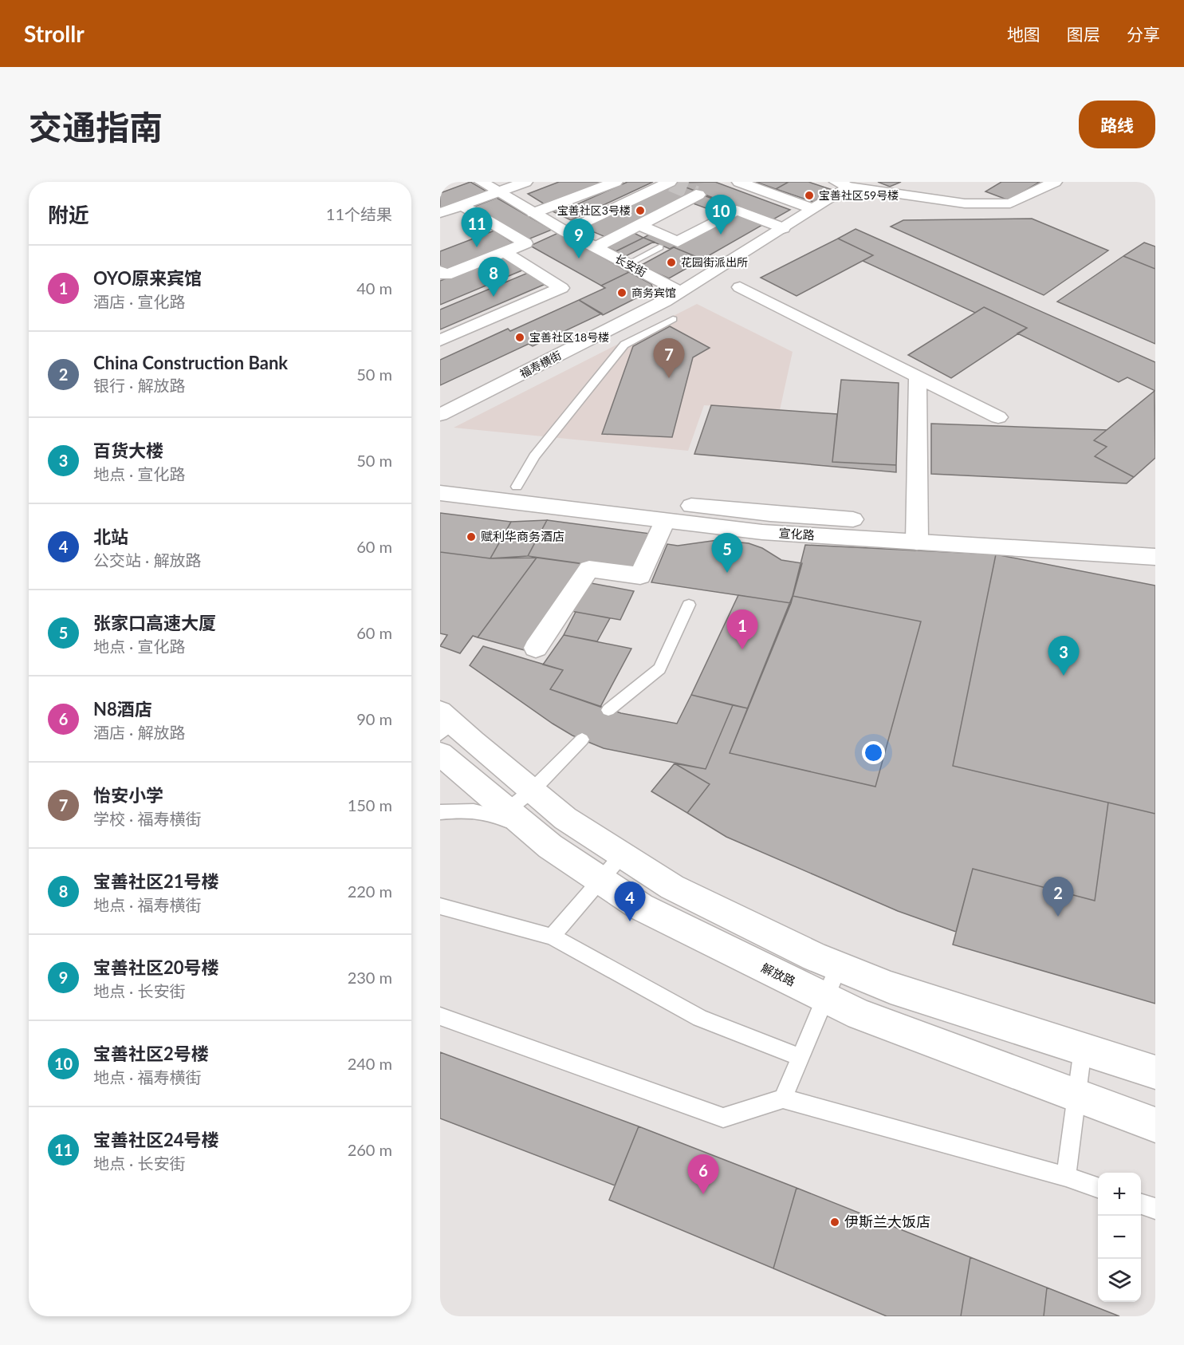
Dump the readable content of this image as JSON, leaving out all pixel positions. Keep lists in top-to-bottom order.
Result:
{
  "streets": {
    "street": [
      "长安街",
      "福寿横街",
      "宣化路",
      "解放路"
    ]
  },
  "crossings": [
    ["长安街", "福寿横街"]
  ],
  "places": [
    "宝善社区59号楼",
    "宝善社区3号楼",
    "花园街派出所",
    "商务宾馆",
    "宝善社区18号楼",
    "赋利华商务酒店",
    "伊斯兰大饭店"
  ],
  "page": {
    "header": "Strollr",
    "nav": ["地图", "图层", "分享"],
    "title": "交通指南",
    "buttons": "路线",
    "heading": ["附近", "11个结果"],
    "pins": [
      "10",
      "11",
      "9",
      "8",
      "7",
      "5",
      "1",
      "3",
      "2",
      "4",
      "6"
    ],
    "list": [
      {
        "mark": "1",
        "name": "OYO原来宾馆",
        "note": "酒店 · 宣化路",
        "value": "40 m"
      },
      {
        "mark": "2",
        "name": "China Construction Bank",
        "note": "银行 · 解放路",
        "value": "50 m"
      },
      {
        "mark": "3",
        "name": "百货大楼",
        "note": "地点 · 宣化路",
        "value": "50 m"
      },
      {
        "mark": "4",
        "name": "北站",
        "note": "公交站 · 解放路",
        "value": "60 m"
      },
      {
        "mark": "5",
        "name": "张家口高速大厦",
        "note": "地点 · 宣化路",
        "value": "60 m"
      },
      {
        "mark": "6",
        "name": "N8酒店",
        "note": "酒店 · 解放路",
        "value": "90 m"
      },
      {
        "mark": "7",
        "name": "怡安小学",
        "note": "学校 · 福寿横街",
        "value": "150 m"
      },
      {
        "mark": "8",
        "name": "宝善社区21号楼",
        "note": "地点 · 福寿横街",
        "value": "220 m"
      },
      {
        "mark": "9",
        "name": "宝善社区20号楼",
        "note": "地点 · 长安街",
        "value": "230 m"
      },
      {
        "mark": "10",
        "name": "宝善社区2号楼",
        "note": "地点 · 福寿横街",
        "value": "240 m"
      },
      {
        "mark": "11",
        "name": "宝善社区24号楼",
        "note": "地点 · 长安街",
        "value": "260 m"
      }
    ],
    "map_buttons": ["+", "−"]
  }
}
